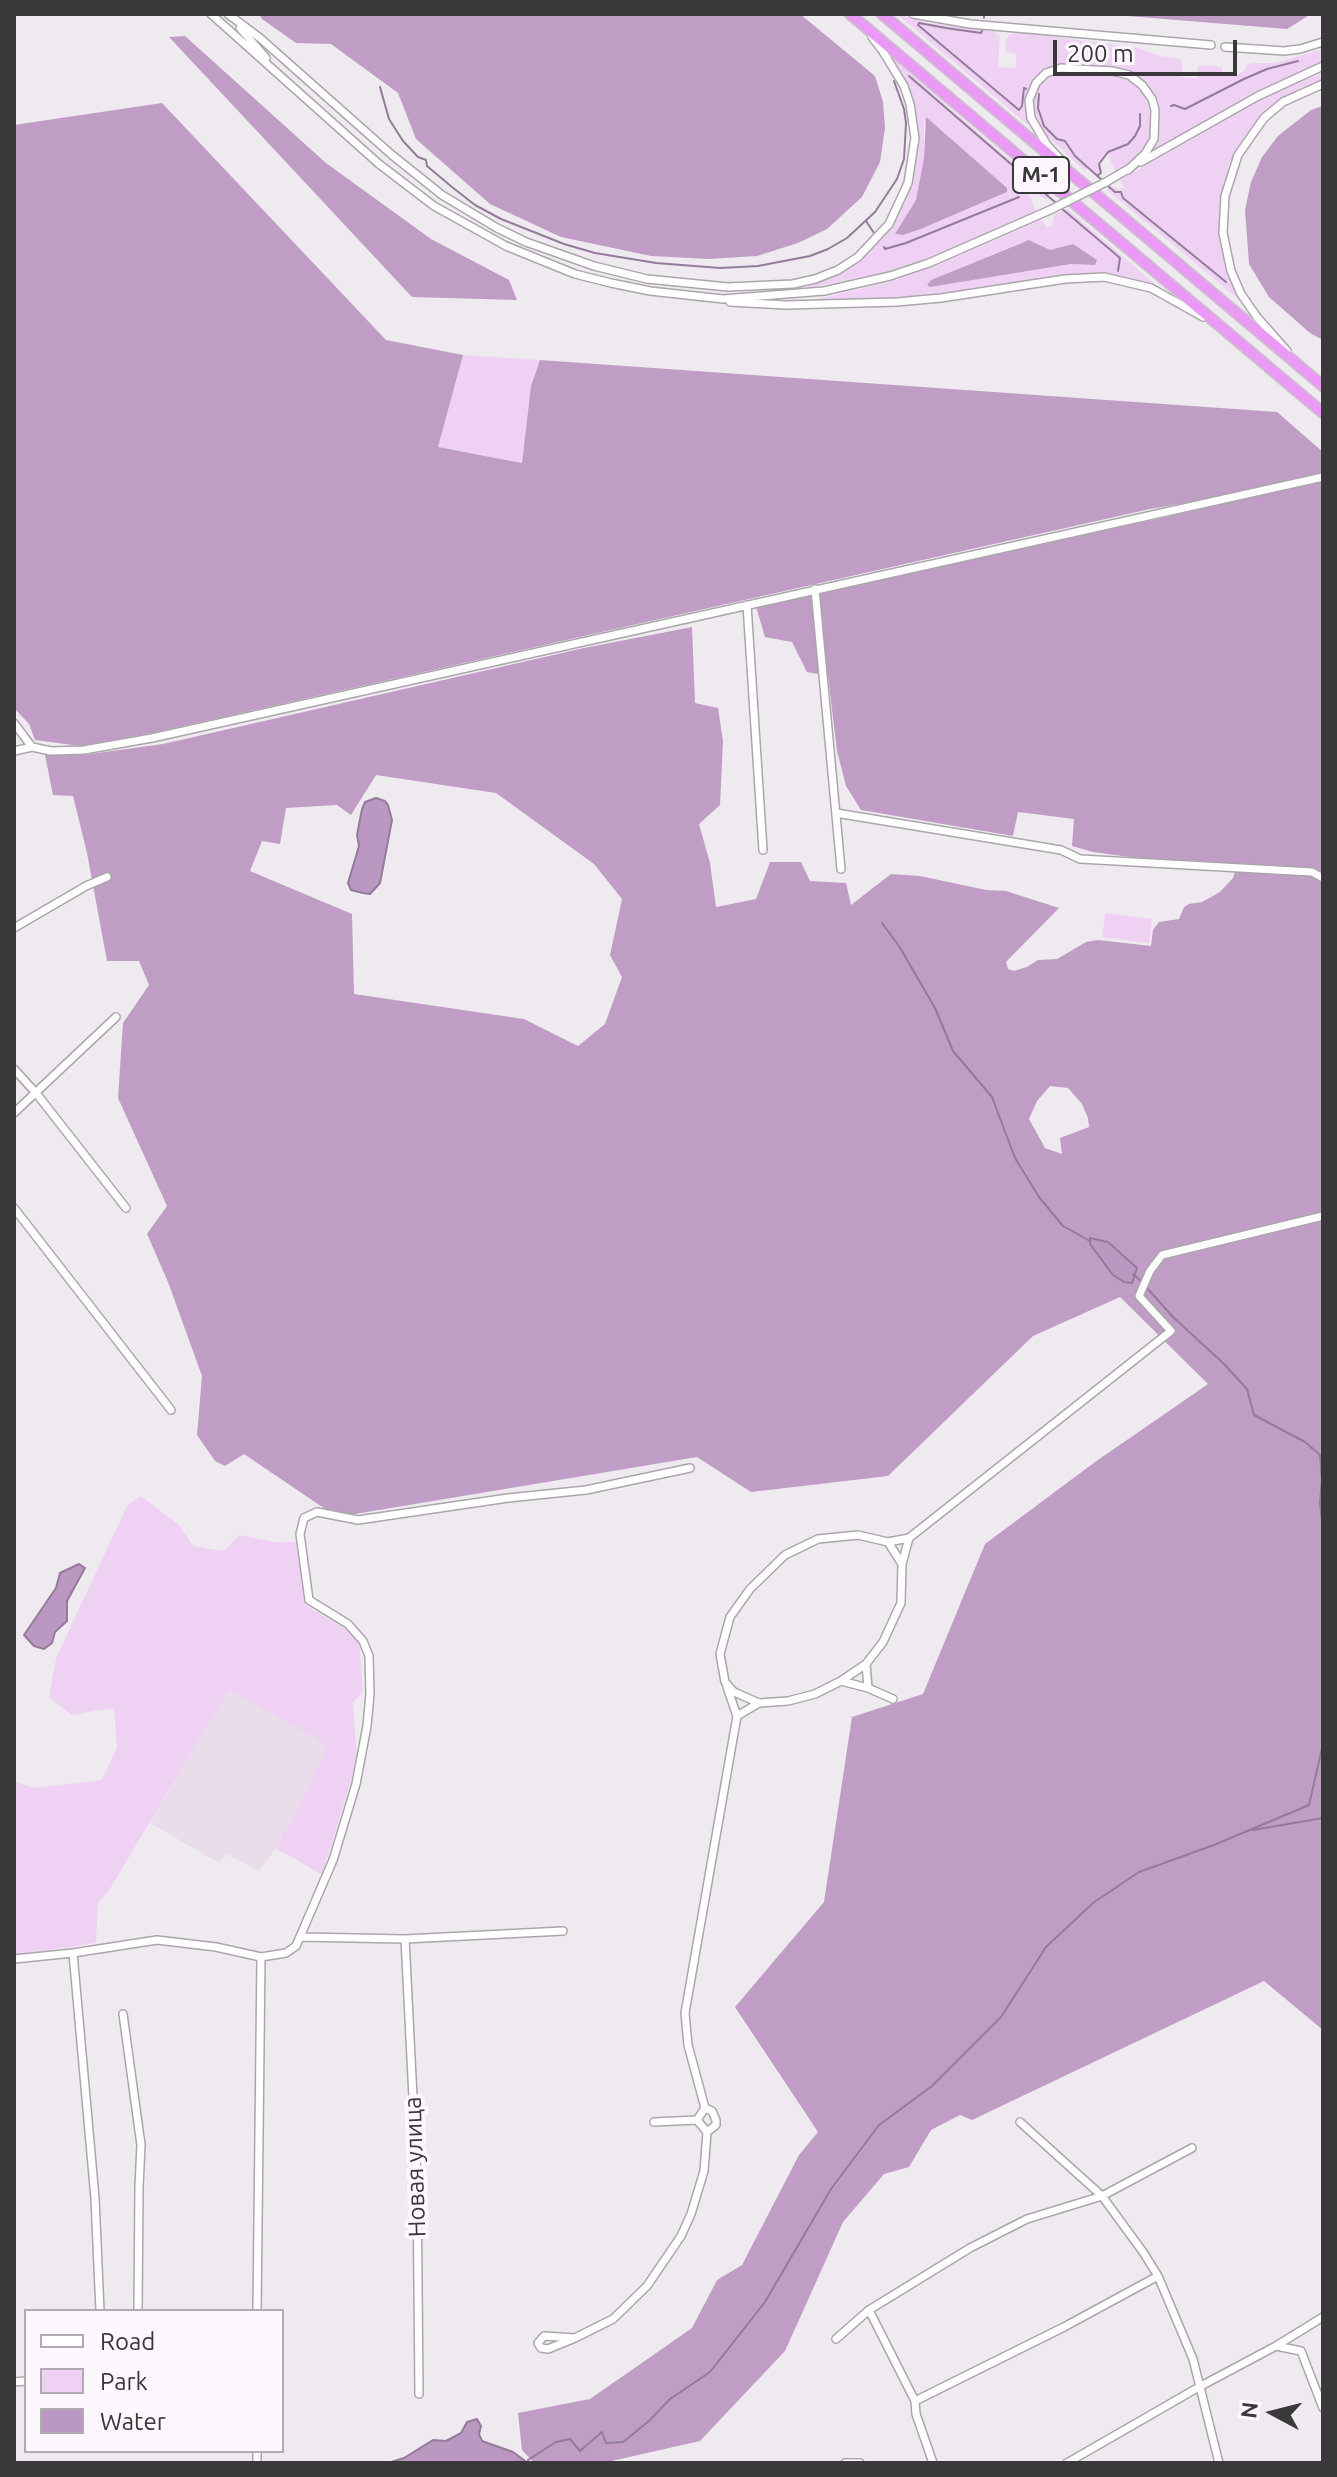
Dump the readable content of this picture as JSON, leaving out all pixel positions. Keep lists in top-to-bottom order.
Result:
{
  "streets": {
    "highway": ["М-1"],
    "street": ["Новая улица"]
  },
  "legend": ["Road", "Park", "Water"],
  "scale_bar": "200 m",
  "north": "left"
}
